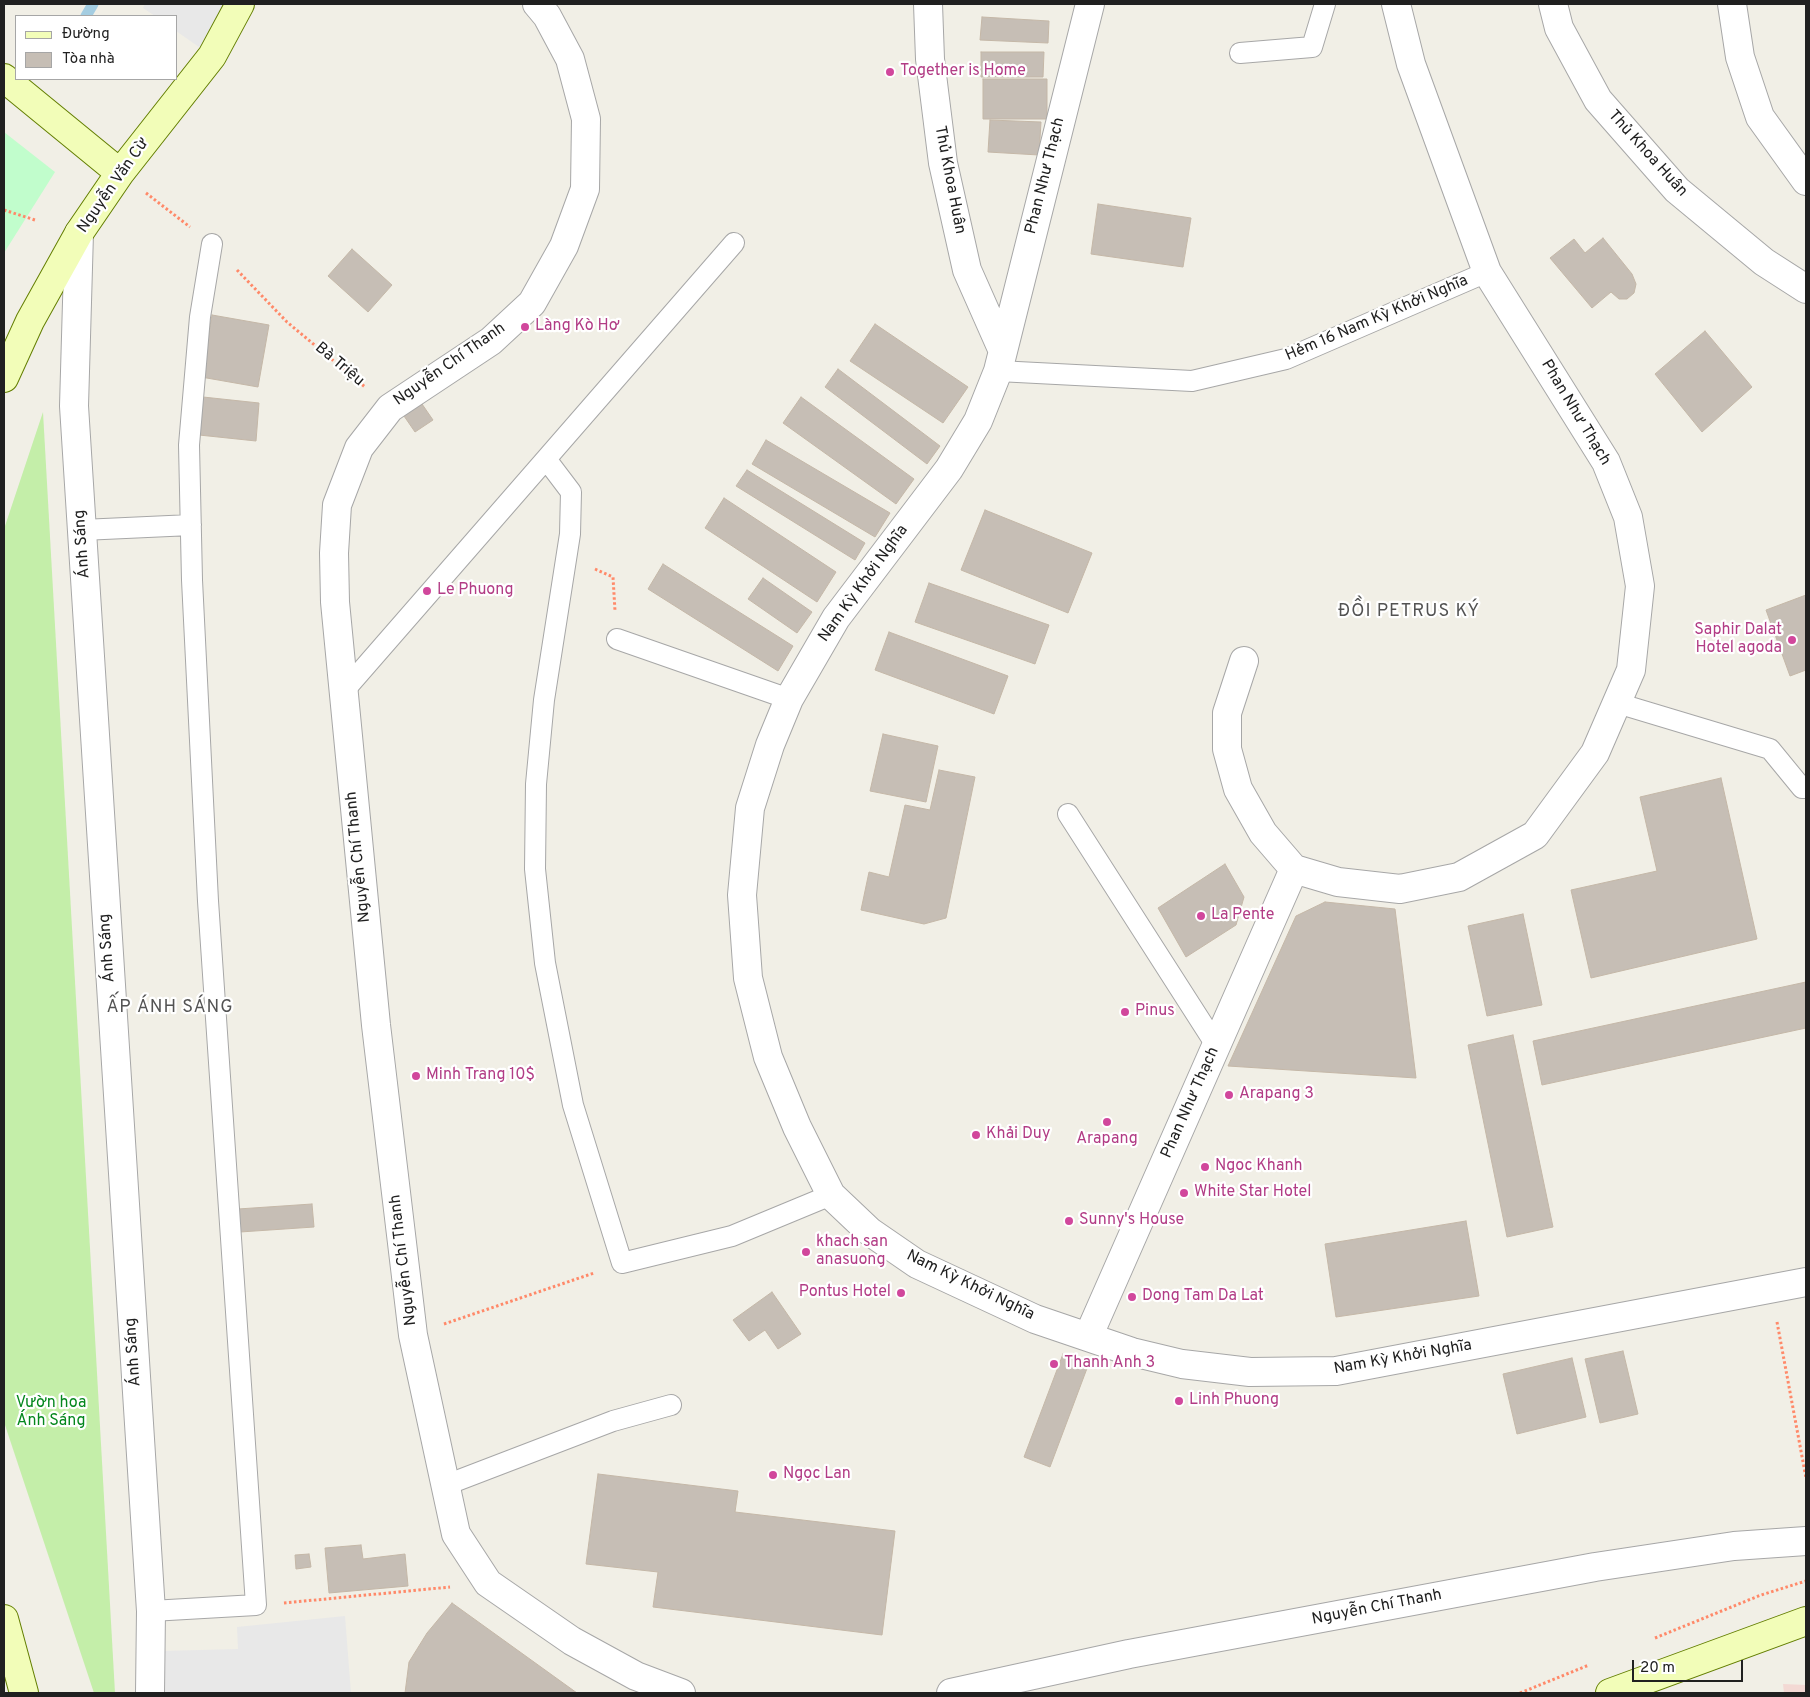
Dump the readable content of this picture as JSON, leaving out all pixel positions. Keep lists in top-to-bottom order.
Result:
{
  "streets": {
    "main road": ["Nguyễn Văn Cừ"],
    "street": [
      "Thủ Khoa Huân",
      "Phan Như Thạch",
      "Nguyễn Chí Thanh",
      "Ánh Sáng",
      "Nam Kỳ Khởi Nghĩa"
    ],
    "lane": ["Hẻm 16 Nam Kỳ Khởi Nghĩa"],
    "path": ["Bà Triệu"]
  },
  "crossings": [
    ["Thủ Khoa Huân", "Phan Như Thạch"],
    ["Thủ Khoa Huân", "Hẻm 16 Nam Kỳ Khởi Nghĩa"],
    ["Thủ Khoa Huân", "Nam Kỳ Khởi Nghĩa"],
    ["Phan Như Thạch", "Hẻm 16 Nam Kỳ Khởi Nghĩa"],
    ["Phan Như Thạch", "Nam Kỳ Khởi Nghĩa"],
    ["Nguyễn Văn Cừ", "Ánh Sáng"],
    ["Hẻm 16 Nam Kỳ Khởi Nghĩa", "Nam Kỳ Khởi Nghĩa"],
    ["Bà Triệu", "Nguyễn Chí Thanh"]
  ],
  "districts": ["ĐỒI PETRUS KÝ", "ẤP ÁNH SÁNG"],
  "parks": ["Vườn hoa Ánh Sáng"],
  "places": [
    "Together is Home",
    "Làng Kò Hơ",
    "Le Phuong",
    "Saphir Dalat Hotel agoda",
    "La Pente",
    "Pinus",
    "Minh Trang 10$",
    "Arapang 3",
    "Arapang",
    "Khải Duy",
    "Ngoc Khanh",
    "White Star Hotel",
    "Sunny's House",
    "khach san anasuong",
    "Pontus Hotel",
    "Dong Tam Da Lat",
    "Thanh Anh 3",
    "Linh Phuong",
    "Ngọc Lan"
  ],
  "legend": ["Đường", "Tòa nhà"],
  "scale_bar": "20 m"
}
